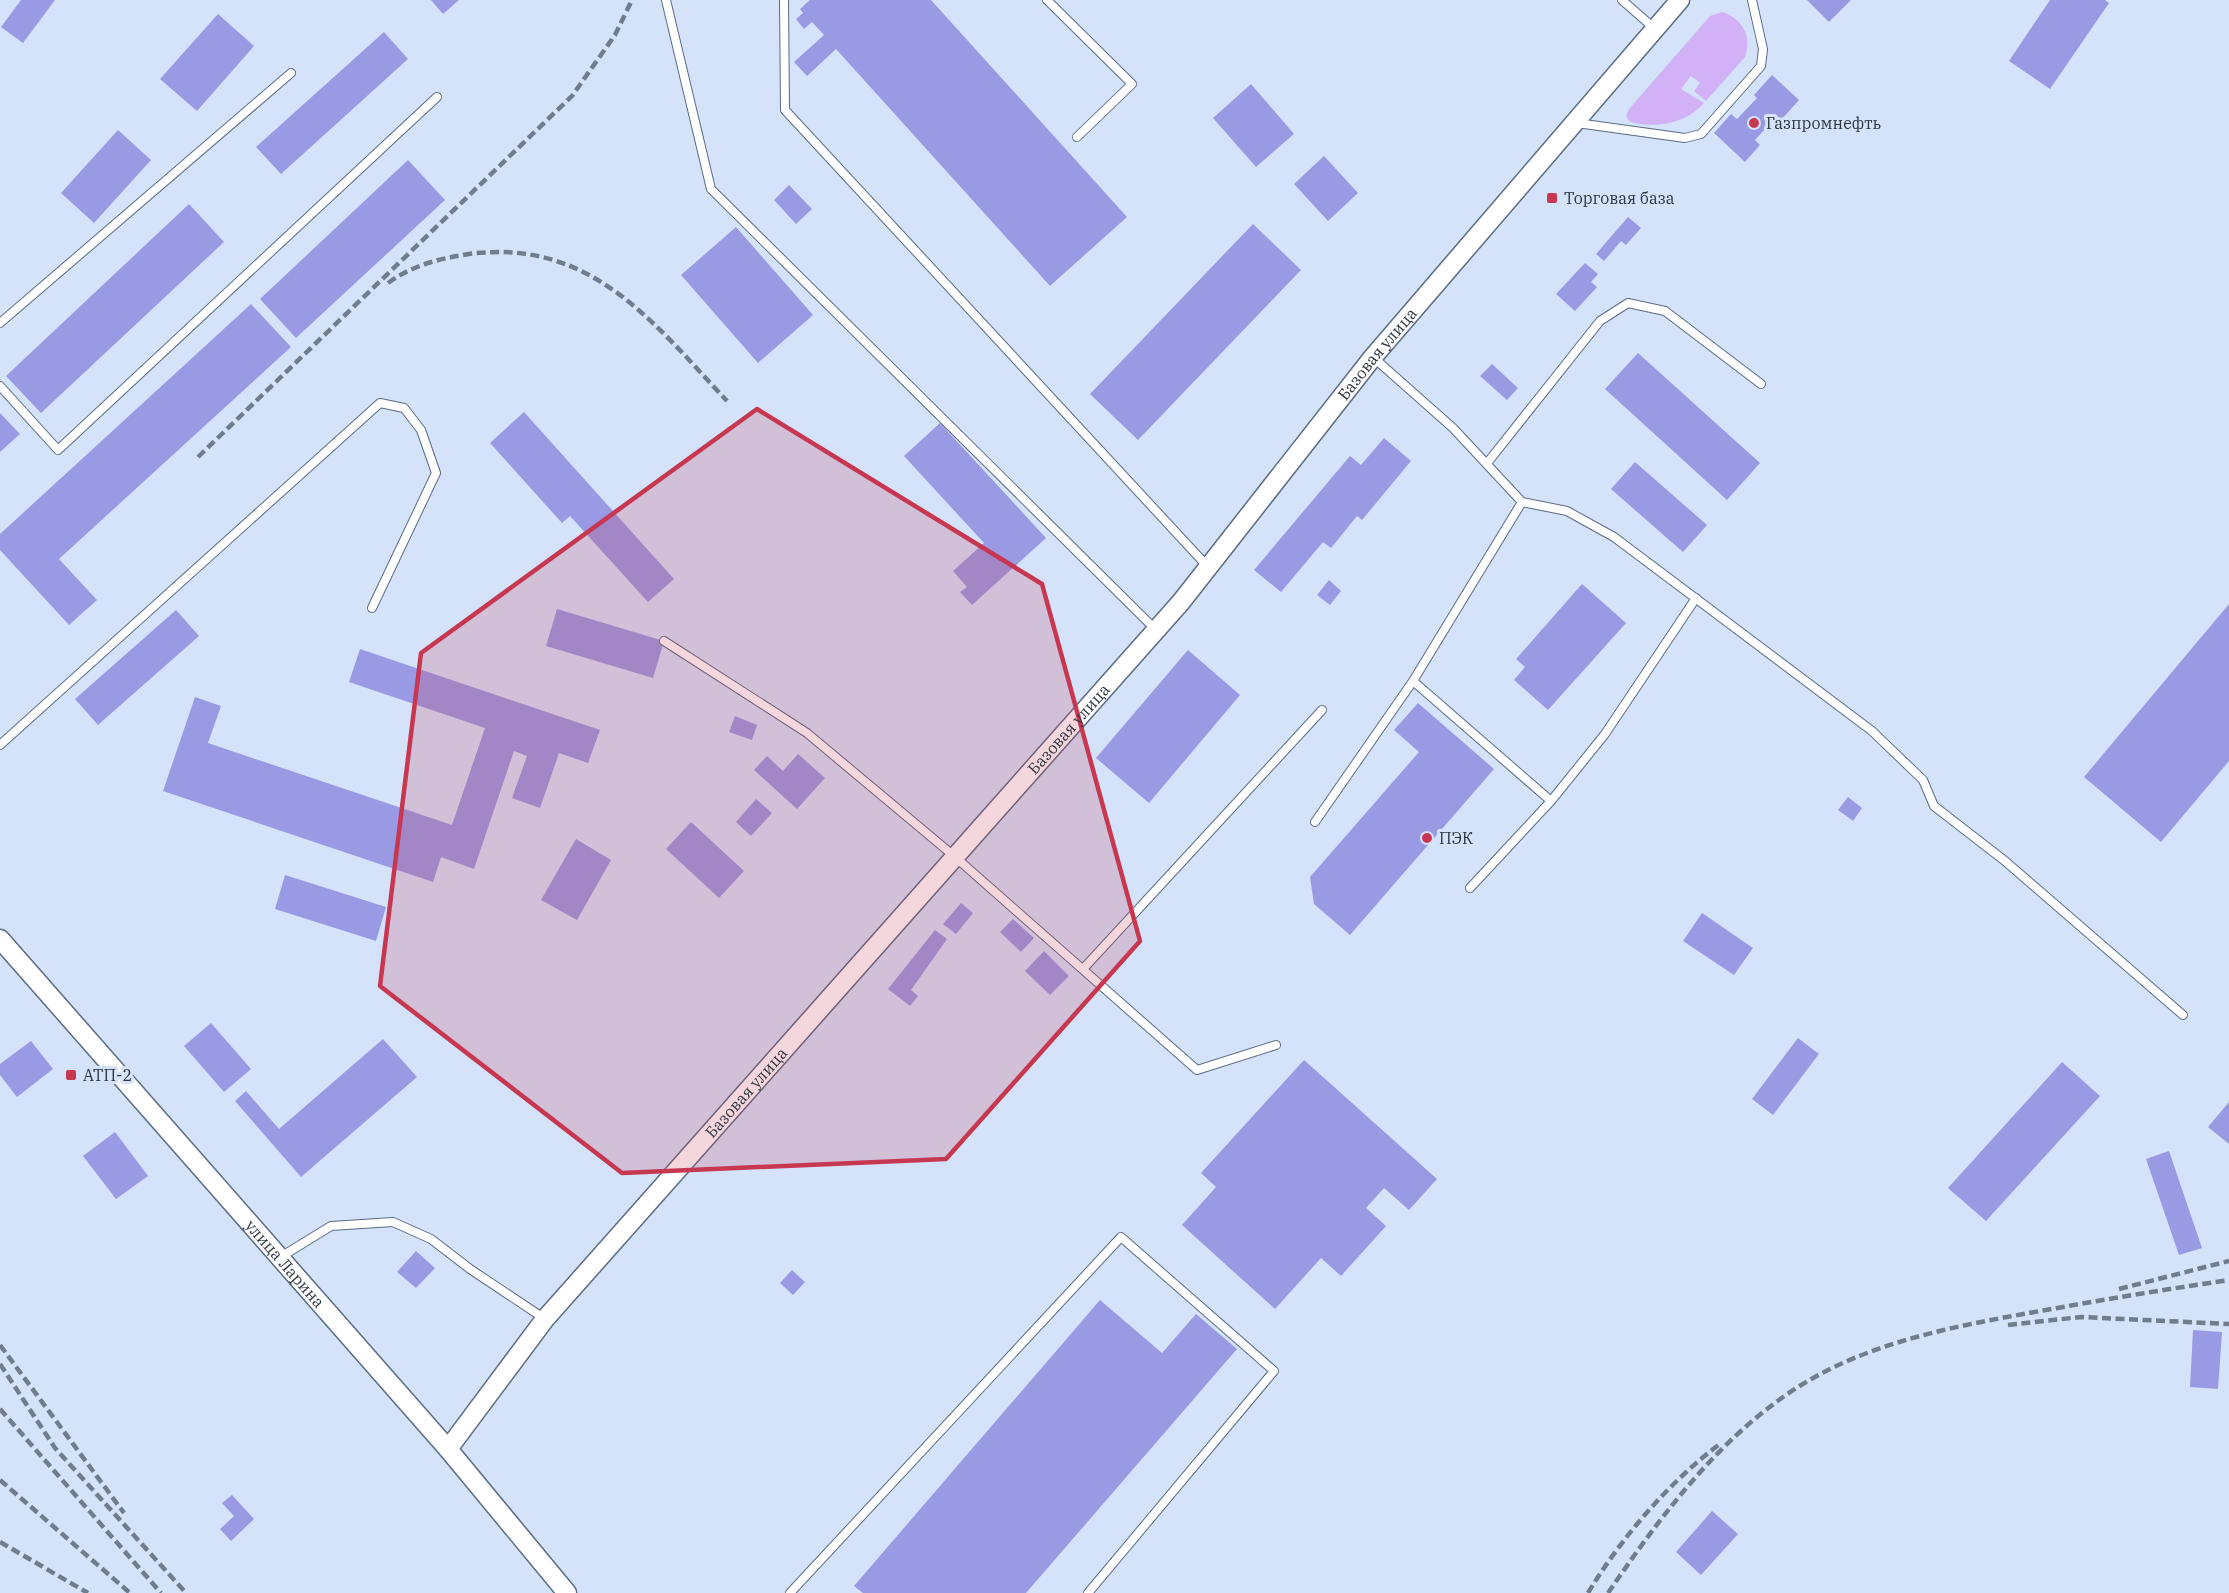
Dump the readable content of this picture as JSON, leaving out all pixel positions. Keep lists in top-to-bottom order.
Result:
{
  "streets": {
    "street": ["Базовая улица", "улица Ларина"]
  },
  "crossings": [
    ["Базовая улица", "улица Ларина"]
  ],
  "places": {
    "other": ["Газпромнефть", "ПЭК"],
    "transit": ["Торговая база", "АТП-2"]
  }
}
